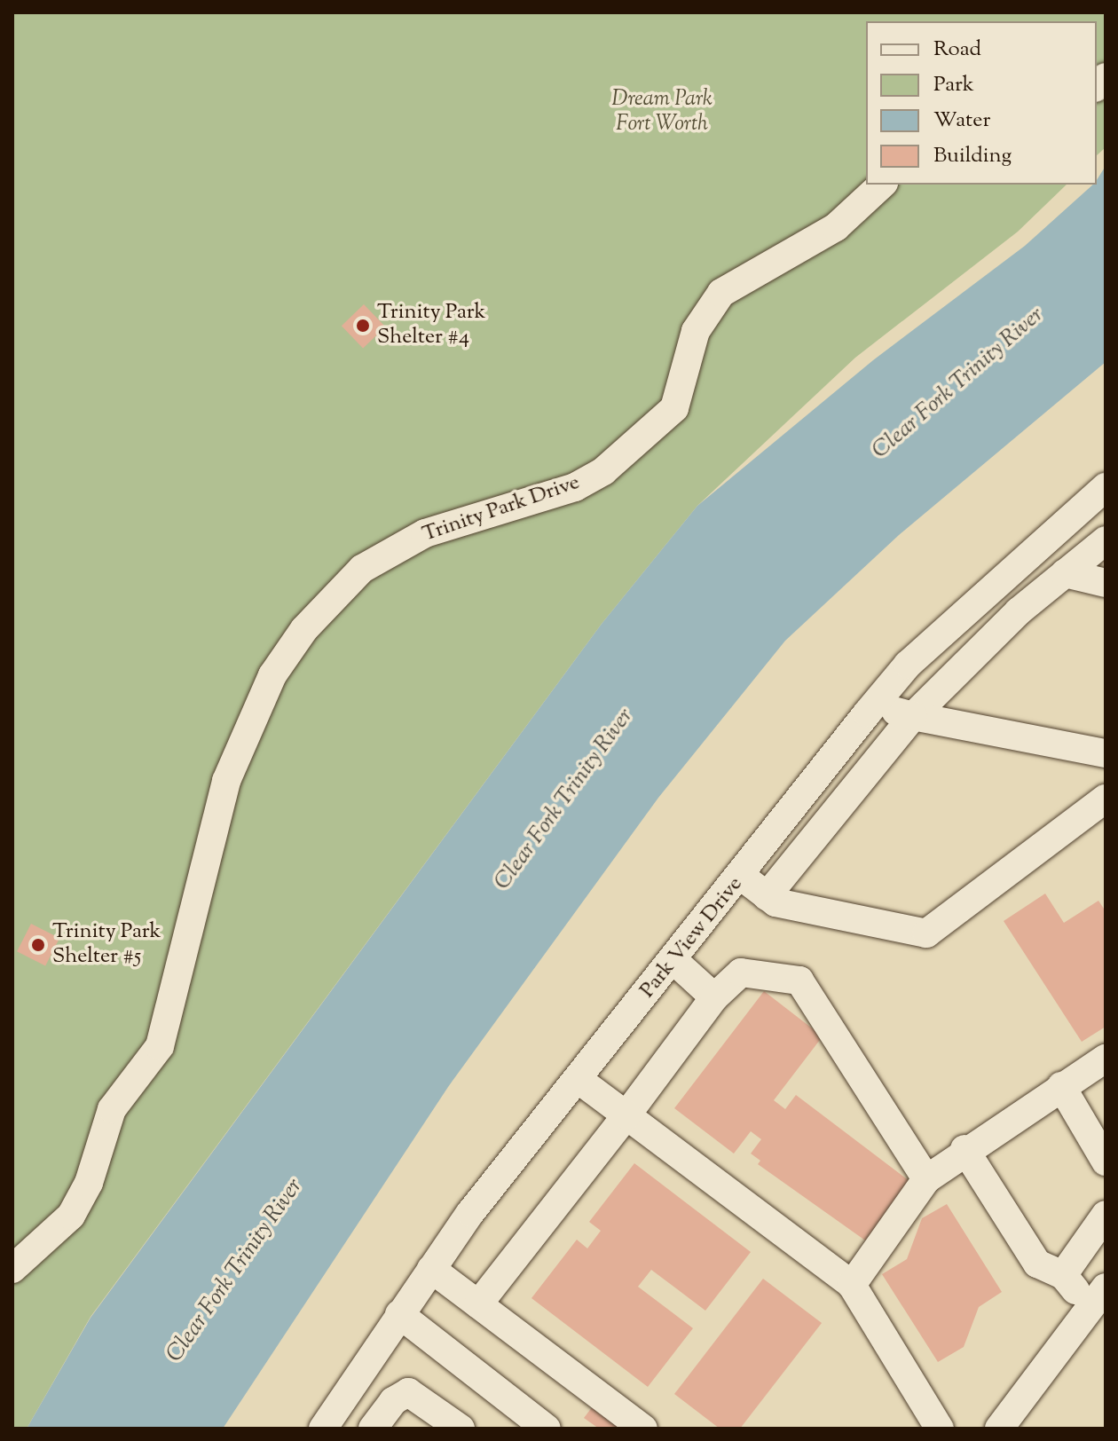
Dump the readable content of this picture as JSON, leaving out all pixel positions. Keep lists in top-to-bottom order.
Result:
{
  "streets": {
    "street": ["Trinity Park Drive", "Park View Drive"]
  },
  "water": ["Clear Fork Trinity River"],
  "parks": ["Dream Park Fort Worth"],
  "places": ["Trinity Park Shelter #4", "Trinity Park Shelter #5"],
  "legend": [
    "Road",
    "Park",
    "Water",
    "Building"
  ]
}
